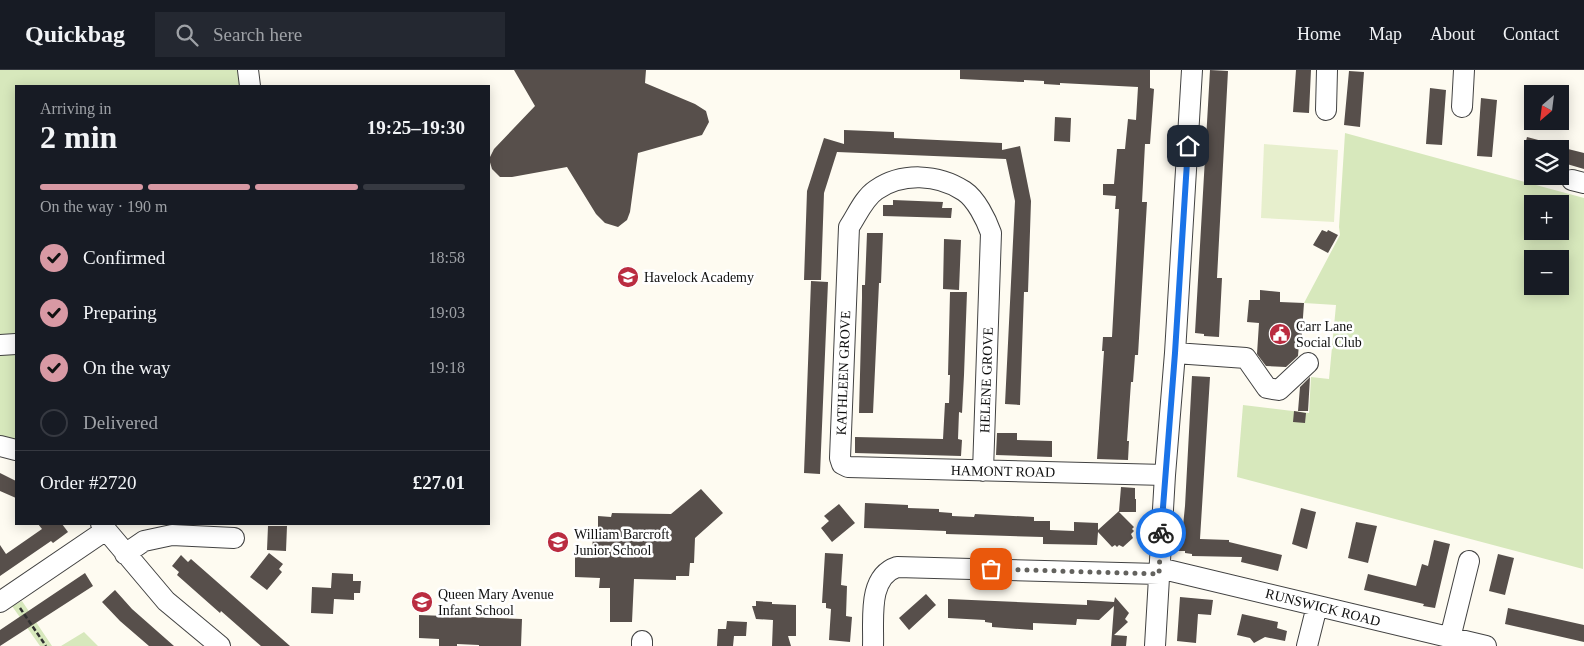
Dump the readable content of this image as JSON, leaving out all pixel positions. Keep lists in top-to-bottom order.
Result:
{
  "streets": {
    "street": [
      "KATHLEEN GROVE",
      "HELENE GROVE",
      "HAMONT ROAD",
      "RUNSWICK ROAD"
    ]
  },
  "crossings": [
    ["KATHLEEN GROVE", "HELENE GROVE"],
    ["KATHLEEN GROVE", "HAMONT ROAD"],
    ["HELENE GROVE", "HAMONT ROAD"]
  ],
  "places": {
    "school or university": ["Havelock Academy", "William Barcroft Junior School", "Queen Mary Avenue Infant School"],
    "public building": ["Carr Lane Social Club"]
  },
  "north": "bottom left",
  "page": {
    "header": "Quickbag",
    "search": "Search here",
    "nav": [
      "Home",
      "Map",
      "About",
      "Contact"
    ],
    "map_buttons": ["+", "−"],
    "heading": ["2 min", "Arriving in", "19:25–19:30"],
    "panel": ["Order #2720", "£27.01"],
    "bar": "On the way · 190 m",
    "list": [
      ["Confirmed", "18:58"],
      ["Preparing", "19:03"],
      ["On the way", "19:18"],
      "Delivered"
    ]
  }
}
